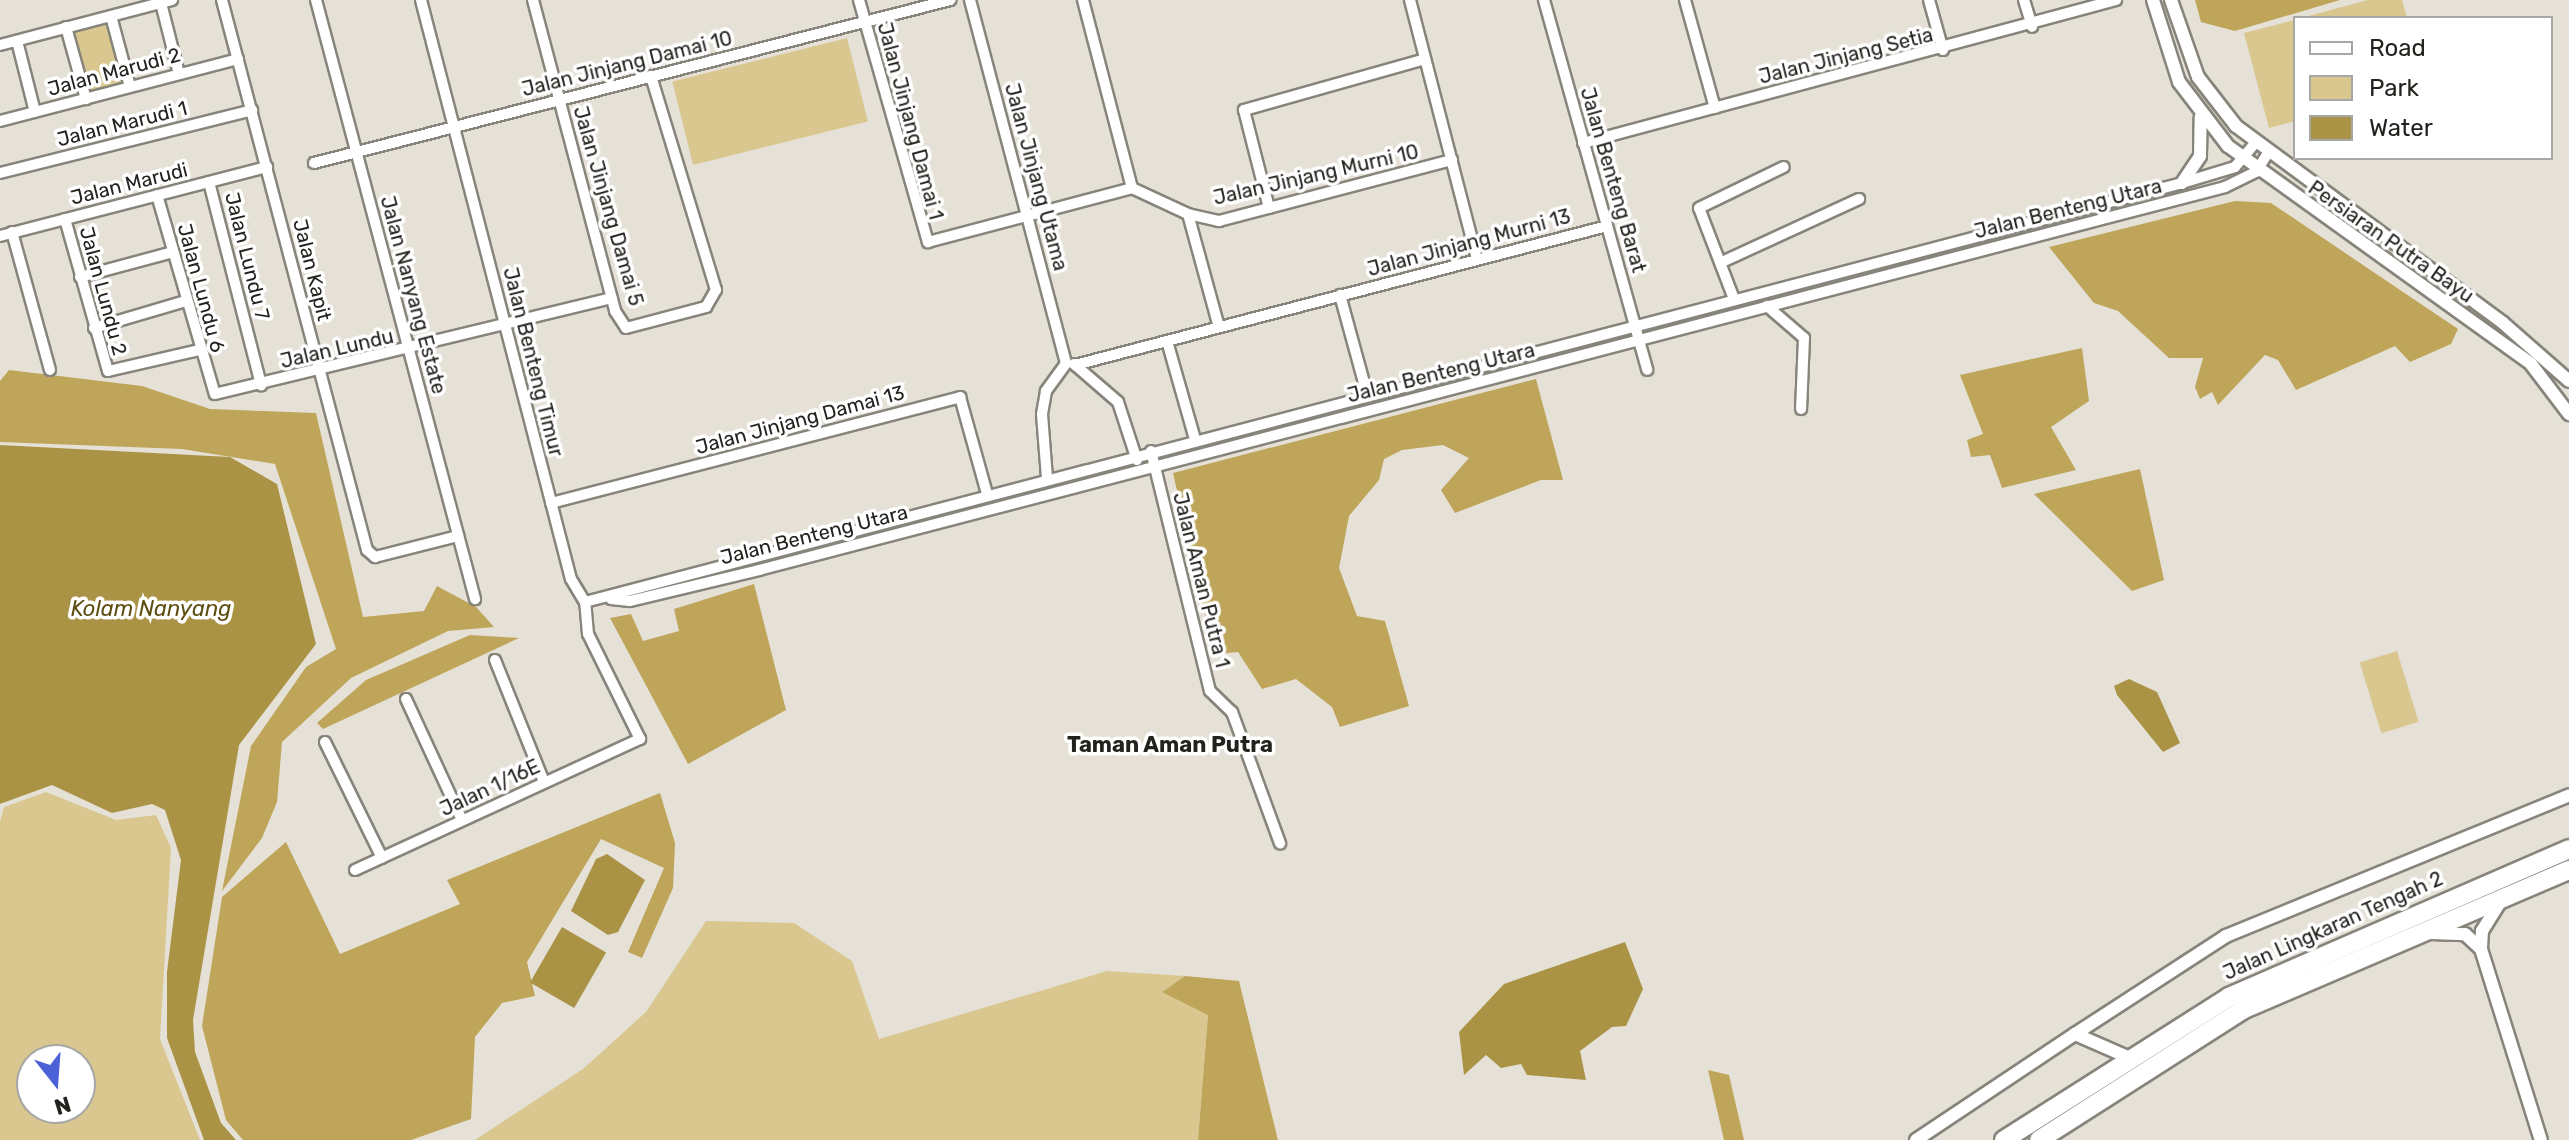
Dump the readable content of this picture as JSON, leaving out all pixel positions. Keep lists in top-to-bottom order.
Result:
{
  "streets": {
    "highway": ["Jalan Lingkaran Tengah 2"],
    "street": [
      "Jalan Jinjang Setia",
      "Jalan Jinjang Damai 10",
      "Jalan Marudi 2",
      "Jalan Jinjang Damai 1",
      "Jalan Marudi 1",
      "Jalan Jinjang Murni 10",
      "Jalan Jinjang Utama",
      "Jalan Benteng Barat",
      "Jalan Marudi",
      "Jalan Jinjang Damai 5",
      "Jalan Benteng Utara",
      "Persiaran Putra Bayu",
      "Jalan Jinjang Murni 13",
      "Jalan Lundu 7",
      "Jalan Kapit",
      "Jalan Lundu 6",
      "Jalan Lundu 2",
      "Jalan Nanyang Estate",
      "Jalan Lundu",
      "Jalan Benteng Timur",
      "Jalan Jinjang Damai 13",
      "Jalan Aman Putra 1",
      "Jalan 1/16E"
    ]
  },
  "crossings": [
    ["Jalan Jinjang Setia", "Jalan Benteng Barat"],
    ["Jalan Jinjang Damai 10", "Jalan Jinjang Damai 1"],
    ["Jalan Jinjang Damai 10", "Jalan Jinjang Damai 5"],
    ["Jalan Jinjang Damai 10", "Jalan Nanyang Estate"],
    ["Jalan Jinjang Damai 10", "Jalan Benteng Timur"],
    ["Jalan Marudi 2", "Jalan Kapit"],
    ["Jalan Jinjang Damai 1", "Jalan Jinjang Utama"],
    ["Jalan Marudi 1", "Jalan Kapit"],
    ["Jalan Jinjang Utama", "Jalan Jinjang Murni 13"],
    ["Jalan Benteng Barat", "Jalan Benteng Utara"],
    ["Jalan Benteng Barat", "Jalan Jinjang Murni 13"],
    ["Jalan Marudi", "Jalan Lundu 7"],
    ["Jalan Marudi", "Jalan Kapit"],
    ["Jalan Marudi", "Jalan Lundu 6"],
    ["Jalan Marudi", "Jalan Lundu 2"],
    ["Jalan Jinjang Damai 5", "Jalan Lundu"],
    ["Jalan Benteng Utara", "Persiaran Putra Bayu"],
    ["Jalan Benteng Utara", "Jalan Benteng Timur"],
    ["Jalan Benteng Utara", "Jalan Jinjang Damai 13"],
    ["Jalan Benteng Utara", "Jalan Aman Putra 1"],
    ["Jalan Lundu 7", "Jalan Lundu"],
    ["Jalan Kapit", "Jalan Nanyang Estate"],
    ["Jalan Kapit", "Jalan Lundu"],
    ["Jalan Lundu 6", "Jalan Lundu 2"],
    ["Jalan Lundu 6", "Jalan Lundu"],
    ["Jalan Nanyang Estate", "Jalan Lundu"],
    ["Jalan Lundu", "Jalan Benteng Timur"],
    ["Jalan Benteng Timur", "Jalan Jinjang Damai 13"],
    ["Jalan Benteng Timur", "Jalan 1/16E"]
  ],
  "districts": ["Taman Aman Putra"],
  "water": ["Kolam Nanyang"],
  "legend": ["Road", "Park", "Water"],
  "north": "bottom"
}
